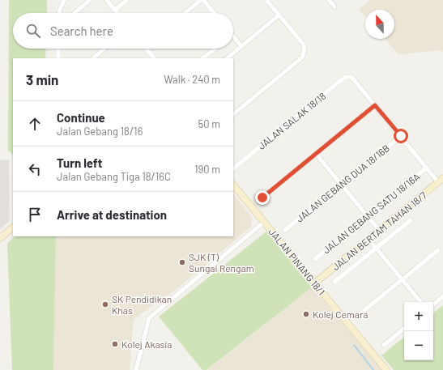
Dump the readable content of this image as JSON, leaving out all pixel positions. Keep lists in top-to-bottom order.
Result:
{
  "streets": {
    "street": [
      "JALAN SALAK 18/18",
      "JALAN GEBANG DUA 18/16B",
      "JALAN GEBANG SATU 18/16A",
      "JALAN BERTAM TAHAN 18/7",
      "JALAN PINANG 18/1"
    ]
  },
  "crossings": [
    ["JALAN BERTAM TAHAN 18/7", "JALAN PINANG 18/1"]
  ],
  "places": [
    "SJK (T) Sungai Rengam",
    "SK Pendidikan Khas",
    "Kolej Cemara",
    "Kolej Akasia"
  ],
  "north": "top",
  "page": {
    "search": "Search here",
    "heading": ["3 min", "Walk · 240 m"],
    "list": [
      ["Continue", "Jalan Gebang 18/16", "50 m"],
      ["Turn left", "Jalan Gebang Tiga 18/16C", "190 m"],
      "Arrive at destination"
    ],
    "map_buttons": ["+", "−"]
  }
}
